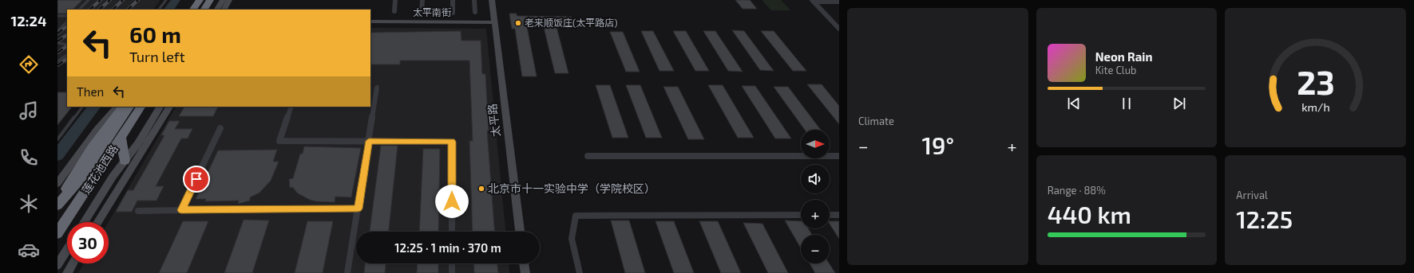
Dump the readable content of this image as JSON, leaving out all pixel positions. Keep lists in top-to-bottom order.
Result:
{
  "streets": {
    "highway": ["莲花池西路"],
    "street": ["太平南街", "太平路"]
  },
  "crossings": [
    ["太平南街", "太平路"]
  ],
  "places": ["老来顺饭庄(太平路店)", "北京市十一实验中学（学院校区）"],
  "north": "right",
  "page": {
    "tabs": "12:24",
    "tile": [
      "Climate",
      ["Range · 88%", "440 km"],
      ["Arrival", "12:25"]
    ],
    "turn": ["60 m", "Turn left"],
    "song": ["Neon Rain", "Kite Club"],
    "then": "Then",
    "map_buttons": ["+", "−"],
    "heat": ["−", "19°", "+"],
    "limit": "30",
    "trip": "12:25 · 1 min · 370 m",
    "gauge": ["23", "km/h"]
  }
}
